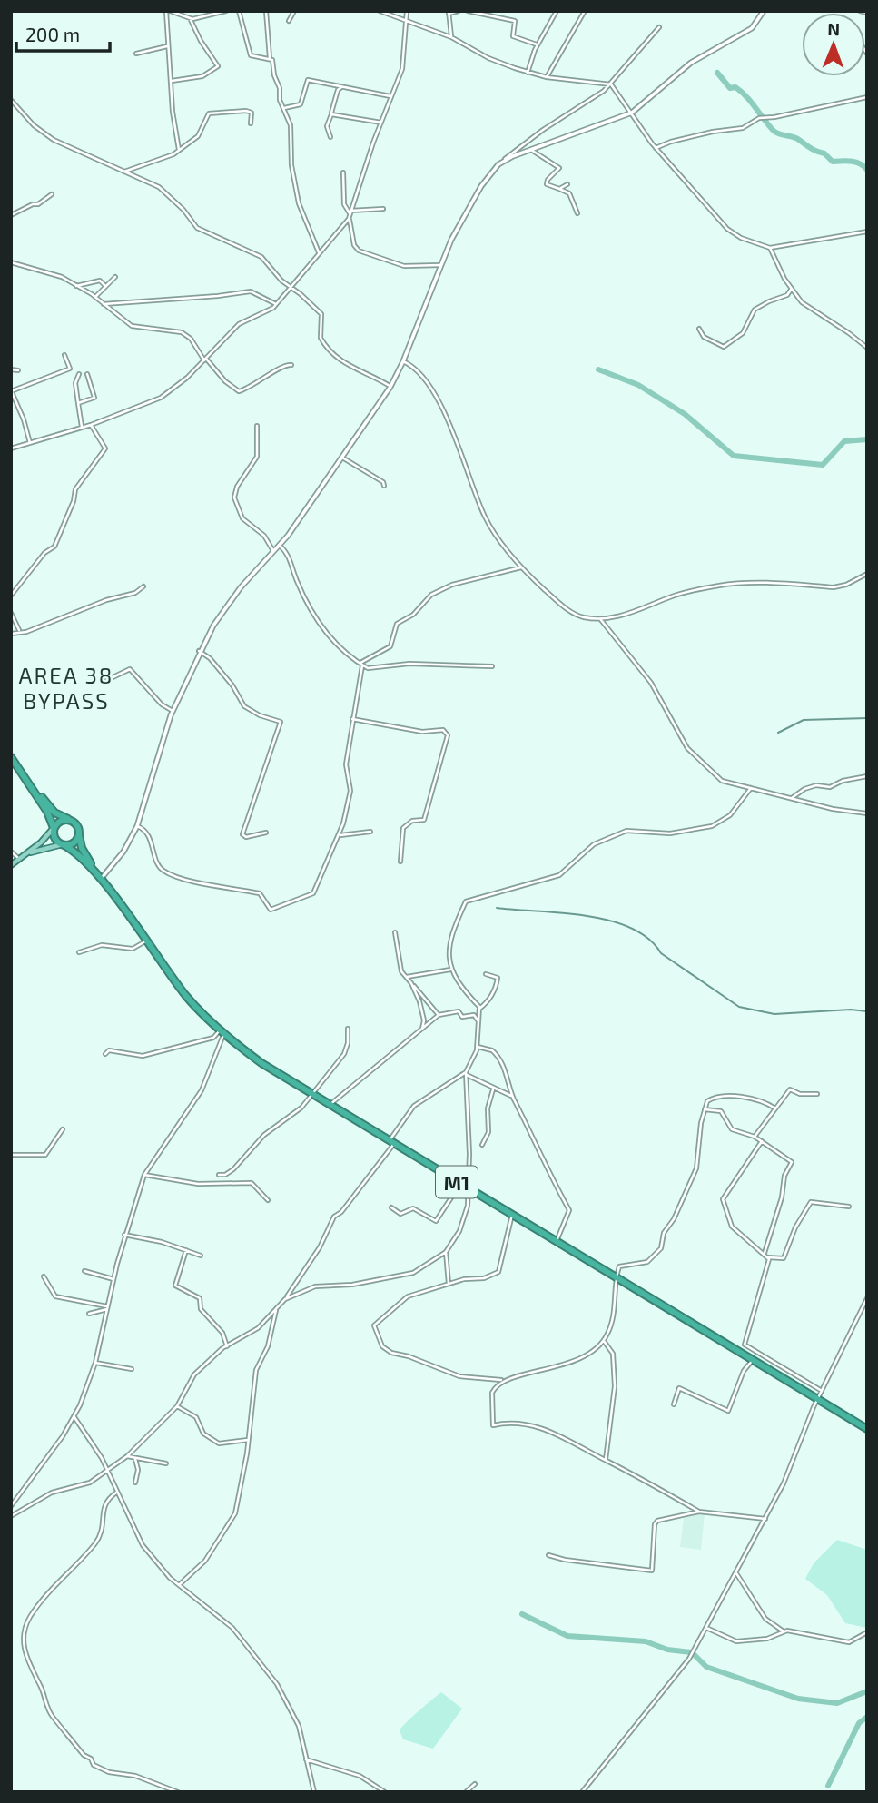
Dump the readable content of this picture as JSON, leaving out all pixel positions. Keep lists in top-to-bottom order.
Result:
{
  "streets": {
    "highway": ["M1"]
  },
  "districts": ["AREA 38 BYPASS"],
  "scale_bar": "200 m",
  "north": "top"
}
